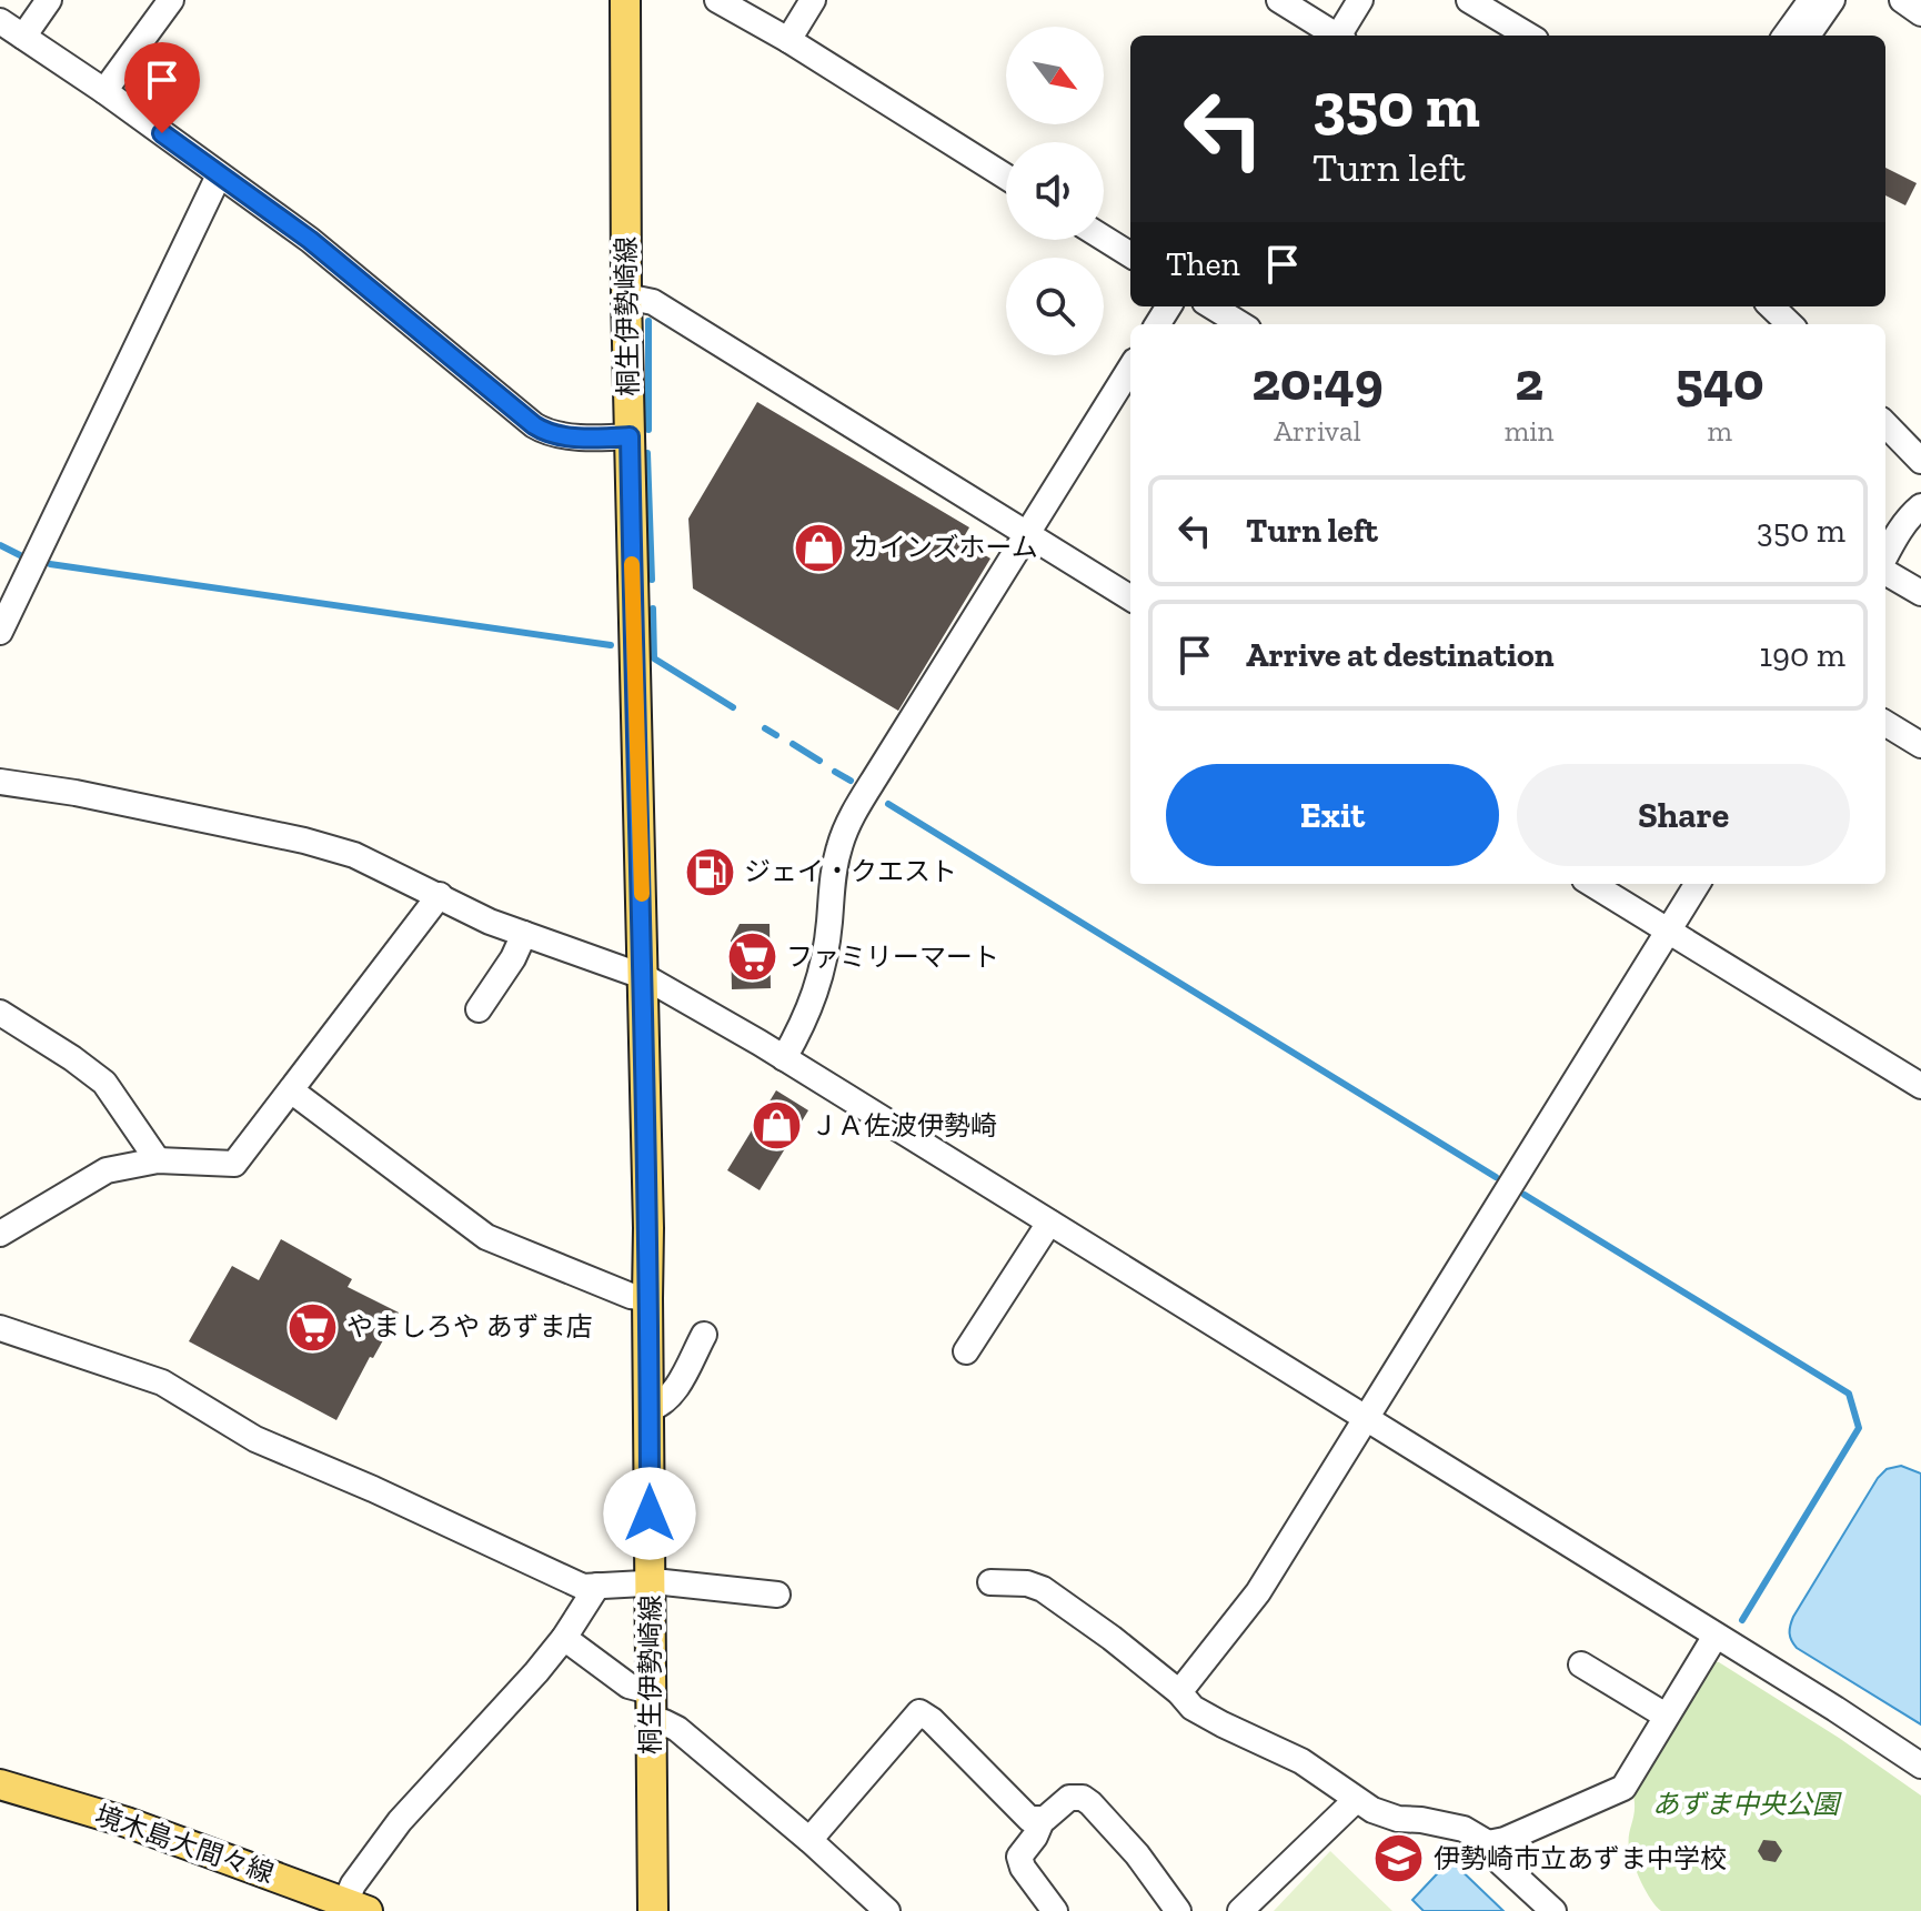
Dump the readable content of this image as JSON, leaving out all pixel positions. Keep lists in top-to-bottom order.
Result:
{
  "streets": {
    "main road": ["桐生伊勢崎線", "境木島大間々線"]
  },
  "parks": ["あずま中央公園"],
  "places": {
    "shop": ["カインズホーム", "ＪＡ佐波伊勢崎"],
    "fuel station": ["ジェイ・クエスト"],
    "supermarket": ["ファミリーマート", "やましろや あずま店"],
    "school or university": ["伊勢崎市立あずま中学校"]
  },
  "north": "bottom right",
  "page": {
    "turn": ["350 m", "Turn left"],
    "then": "Then",
    "eta": [
      "20:49",
      "Arrival",
      "2",
      "min",
      "540",
      "m"
    ],
    "list": [
      {
        "name": "Turn left",
        "value": "350 m"
      },
      {
        "name": "Arrive at destination",
        "value": "190 m"
      }
    ],
    "buttons": ["Exit", "Share"]
  }
}
